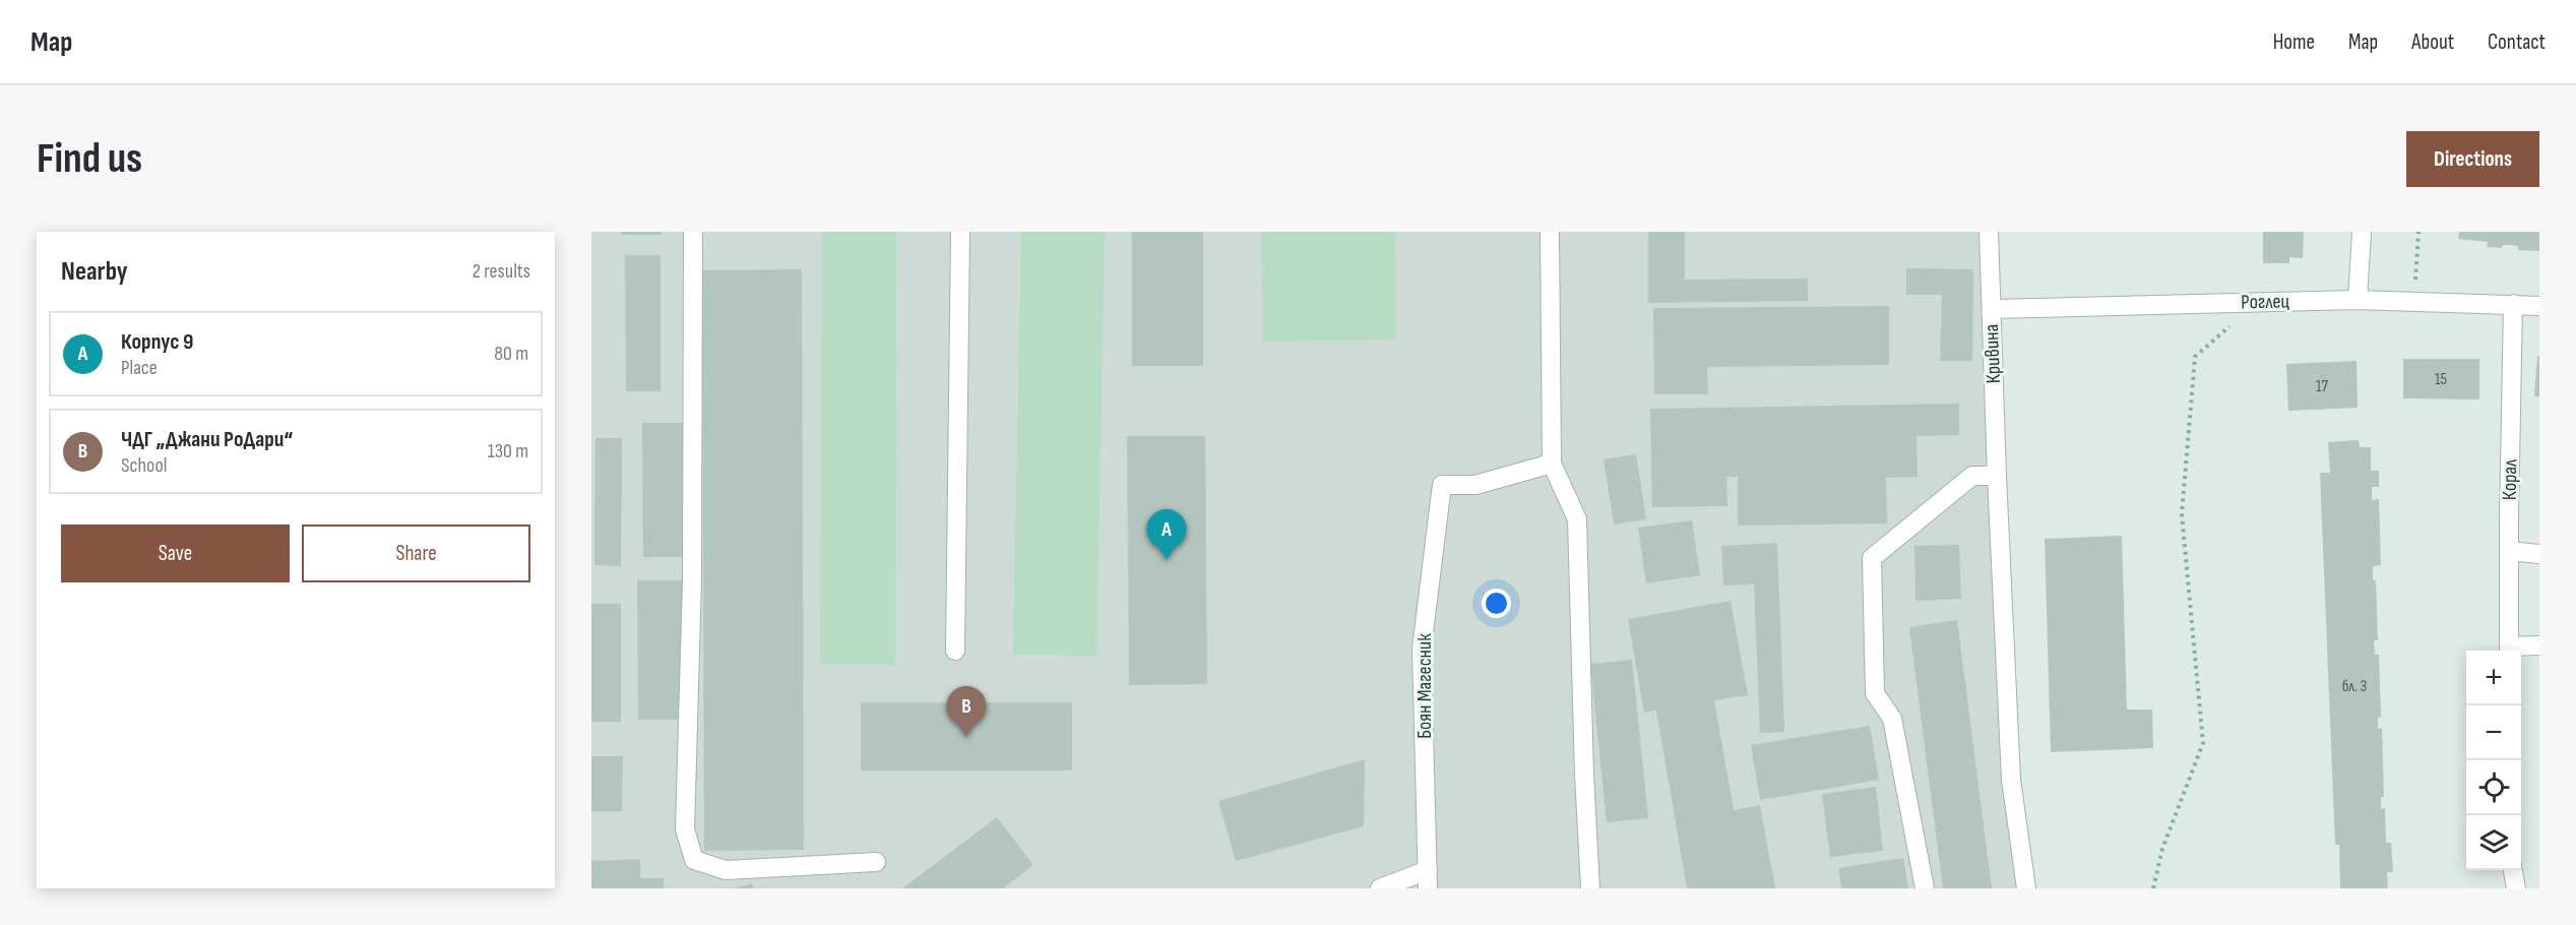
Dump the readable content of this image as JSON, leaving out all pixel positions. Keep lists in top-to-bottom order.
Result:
{
  "streets": {
    "street": [
      "Роглец",
      "Кривина",
      "Корал",
      "Боян Магесник"
    ]
  },
  "crossings": [
    ["Роглец", "Кривина"],
    ["Роглец", "Корал"]
  ],
  "house_numbers": ["15", "17", "бл. 3"],
  "page": {
    "header": "Map",
    "nav": [
      "Home",
      "Map",
      "About",
      "Contact"
    ],
    "buttons": [
      "Directions",
      ["Save", "Share"]
    ],
    "title": "Find us",
    "heading": ["Nearby", "2 results"],
    "list": [
      {
        "mark": "A",
        "name": "Корпус 9",
        "note": "Place",
        "value": "80 m"
      },
      {
        "mark": "B",
        "name": "ЧДГ „Джани РоДари“",
        "note": "School",
        "value": "130 m"
      }
    ],
    "pins": ["A", "B"],
    "map_buttons": ["+", "−"]
  }
}
